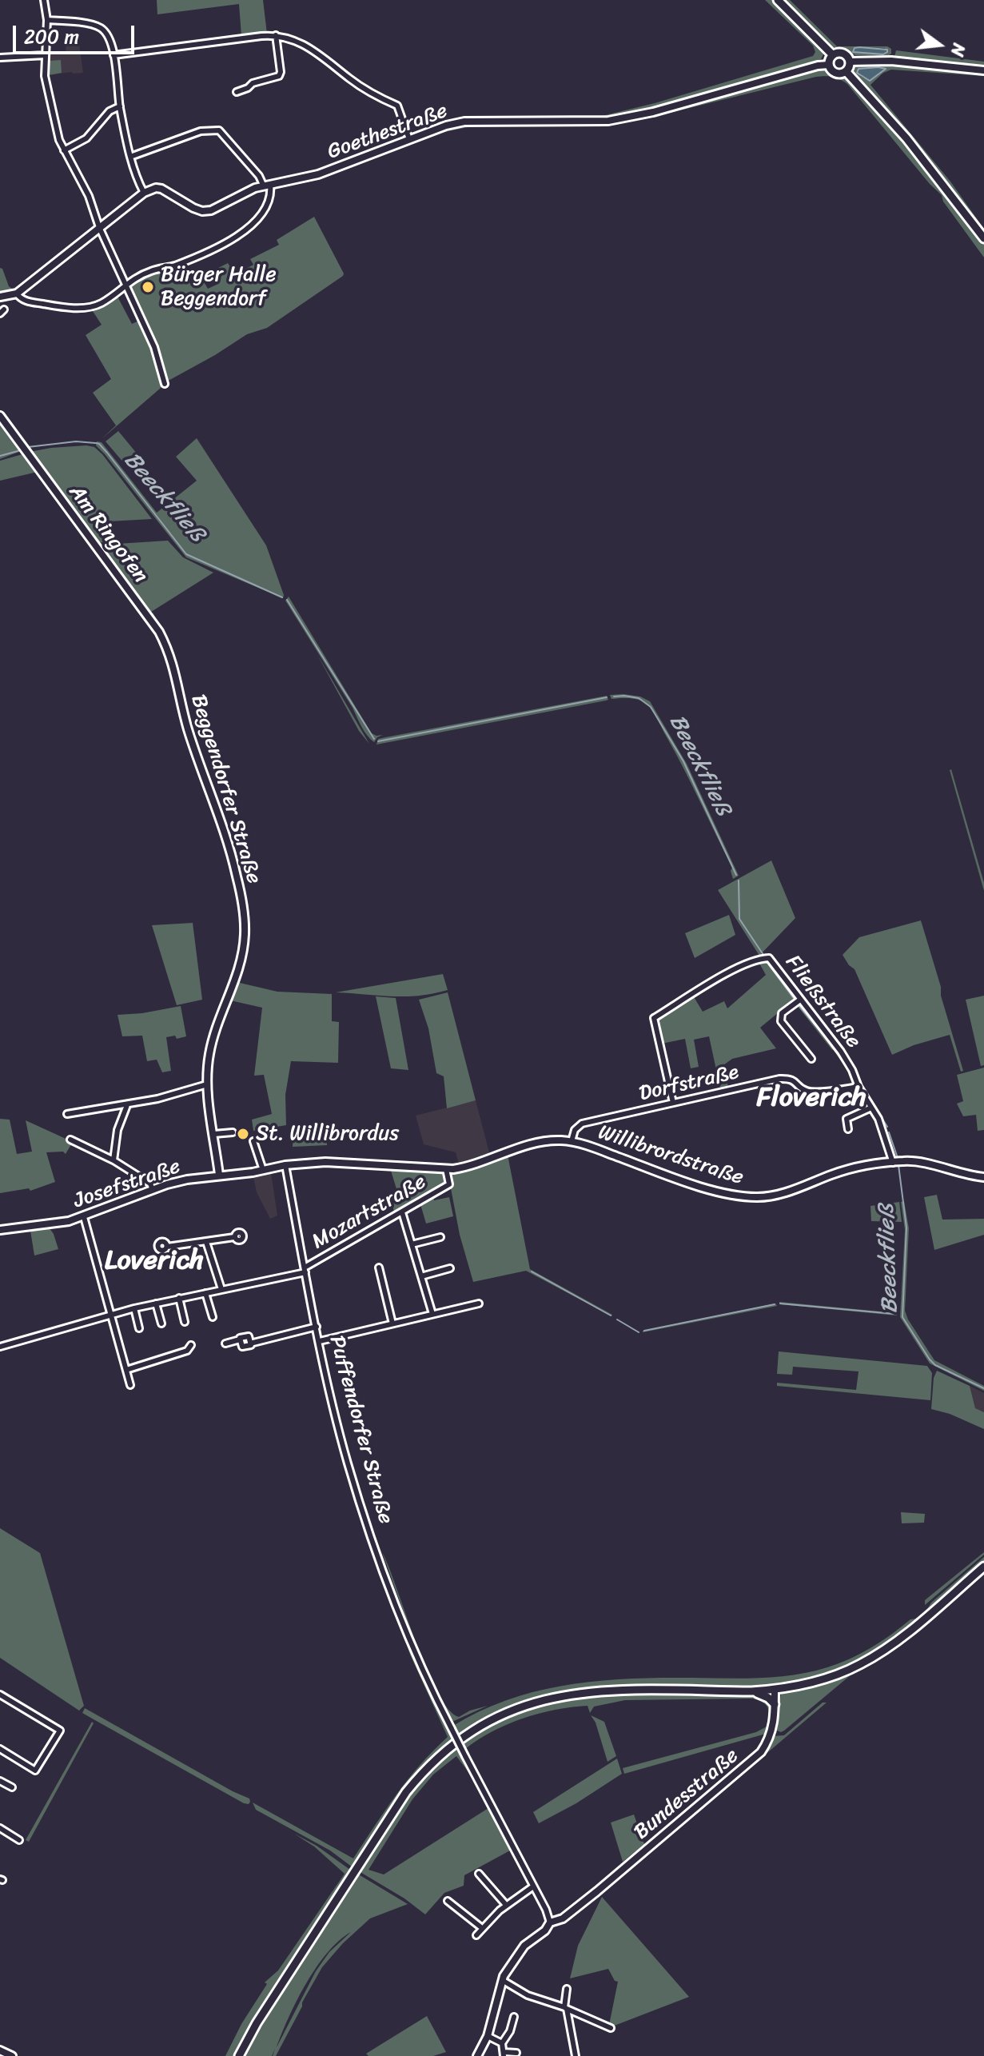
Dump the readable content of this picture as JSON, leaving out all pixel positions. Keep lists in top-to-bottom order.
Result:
{
  "streets": {
    "street": [
      "Goethestraße",
      "Am Ringofen",
      "Beggendorfer Straße",
      "Fließstraße",
      "Dorfstraße",
      "Willibrordstraße",
      "Josefstraße",
      "Mozartstraße",
      "Puffendorfer Straße",
      "Bundesstraße"
    ]
  },
  "crossings": [
    ["Am Ringofen", "Beggendorfer Straße"],
    ["Beggendorfer Straße", "Josefstraße"],
    ["Fließstraße", "Dorfstraße"],
    ["Fließstraße", "Willibrordstraße"],
    ["Dorfstraße", "Willibrordstraße"],
    ["Dorfstraße", "Josefstraße"],
    ["Willibrordstraße", "Josefstraße"],
    ["Josefstraße", "Mozartstraße"],
    ["Josefstraße", "Puffendorfer Straße"],
    ["Mozartstraße", "Puffendorfer Straße"],
    ["Puffendorfer Straße", "Bundesstraße"]
  ],
  "districts": ["Floverich", "Loverich"],
  "water": ["Beeckfließ"],
  "places": ["Bürger Halle Beggendorf", "St. Willibrordus"],
  "scale_bar": "200 m",
  "north": "right"
}
